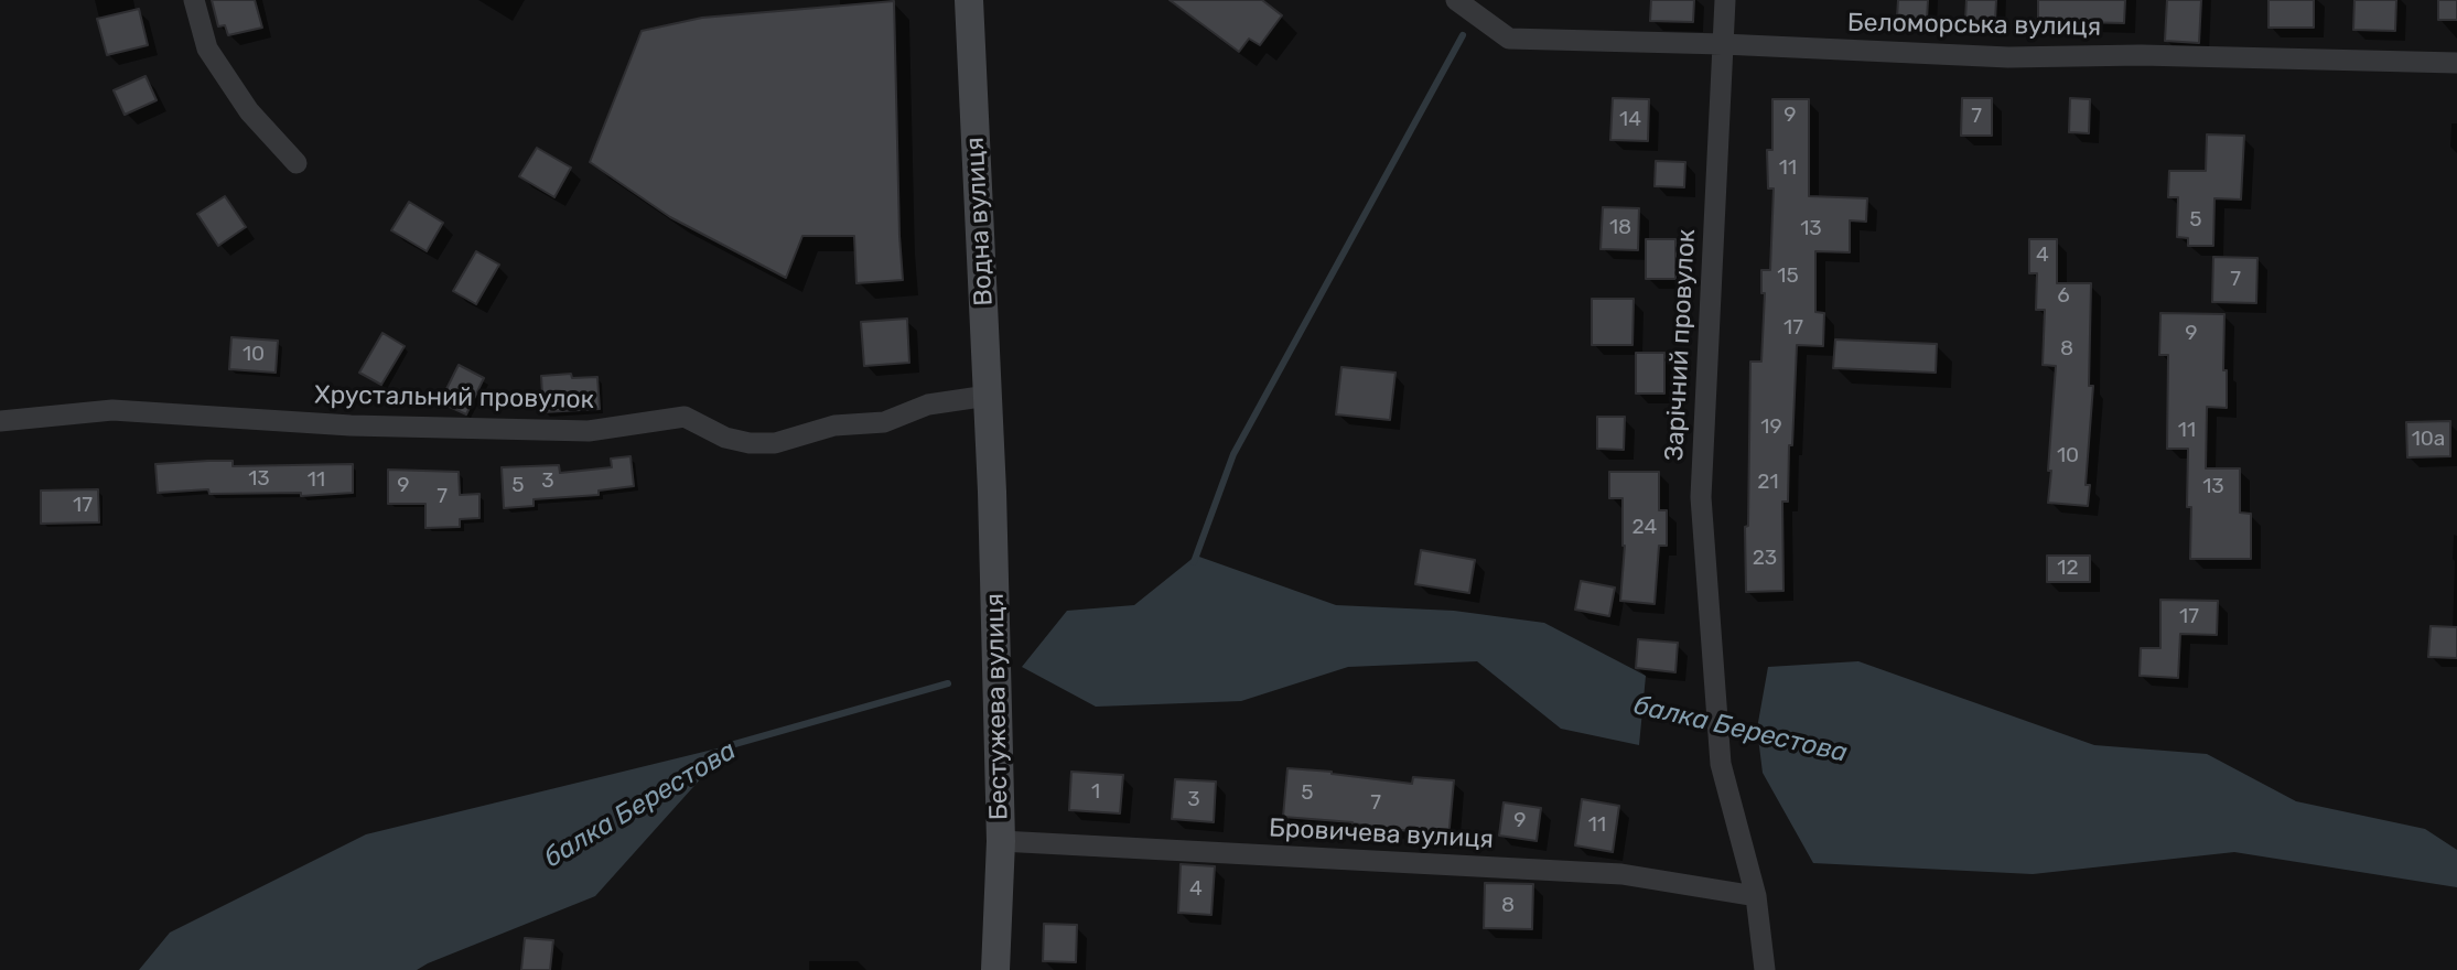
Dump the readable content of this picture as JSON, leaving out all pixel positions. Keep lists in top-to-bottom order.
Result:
{
  "streets": {
    "street": [
      "Беломорська вулиця",
      "Водна вулиця",
      "Зарічний провулок",
      "Хрустальний провулок",
      "Бестужева вулиця",
      "Бровичева вулиця"
    ]
  },
  "crossings": [
    ["Беломорська вулиця", "Зарічний провулок"],
    ["Водна вулиця", "Хрустальний провулок"],
    ["Водна вулиця", "Бестужева вулиця"],
    ["Зарічний провулок", "Бровичева вулиця"],
    ["Бестужева вулиця", "Бровичева вулиця"]
  ],
  "water": ["балка Берестова"],
  "house_numbers": [
    "9",
    "7",
    "14",
    "11",
    "5",
    "18",
    "13",
    "4",
    "15",
    "7",
    "6",
    "17",
    "9",
    "8",
    "10",
    "19",
    "11",
    "10а",
    "10",
    "13",
    "11",
    "3",
    "21",
    "9",
    "5",
    "13",
    "7",
    "17",
    "24",
    "23",
    "12",
    "17",
    "1",
    "5",
    "3",
    "7",
    "9",
    "11",
    "4",
    "8"
  ]
}
